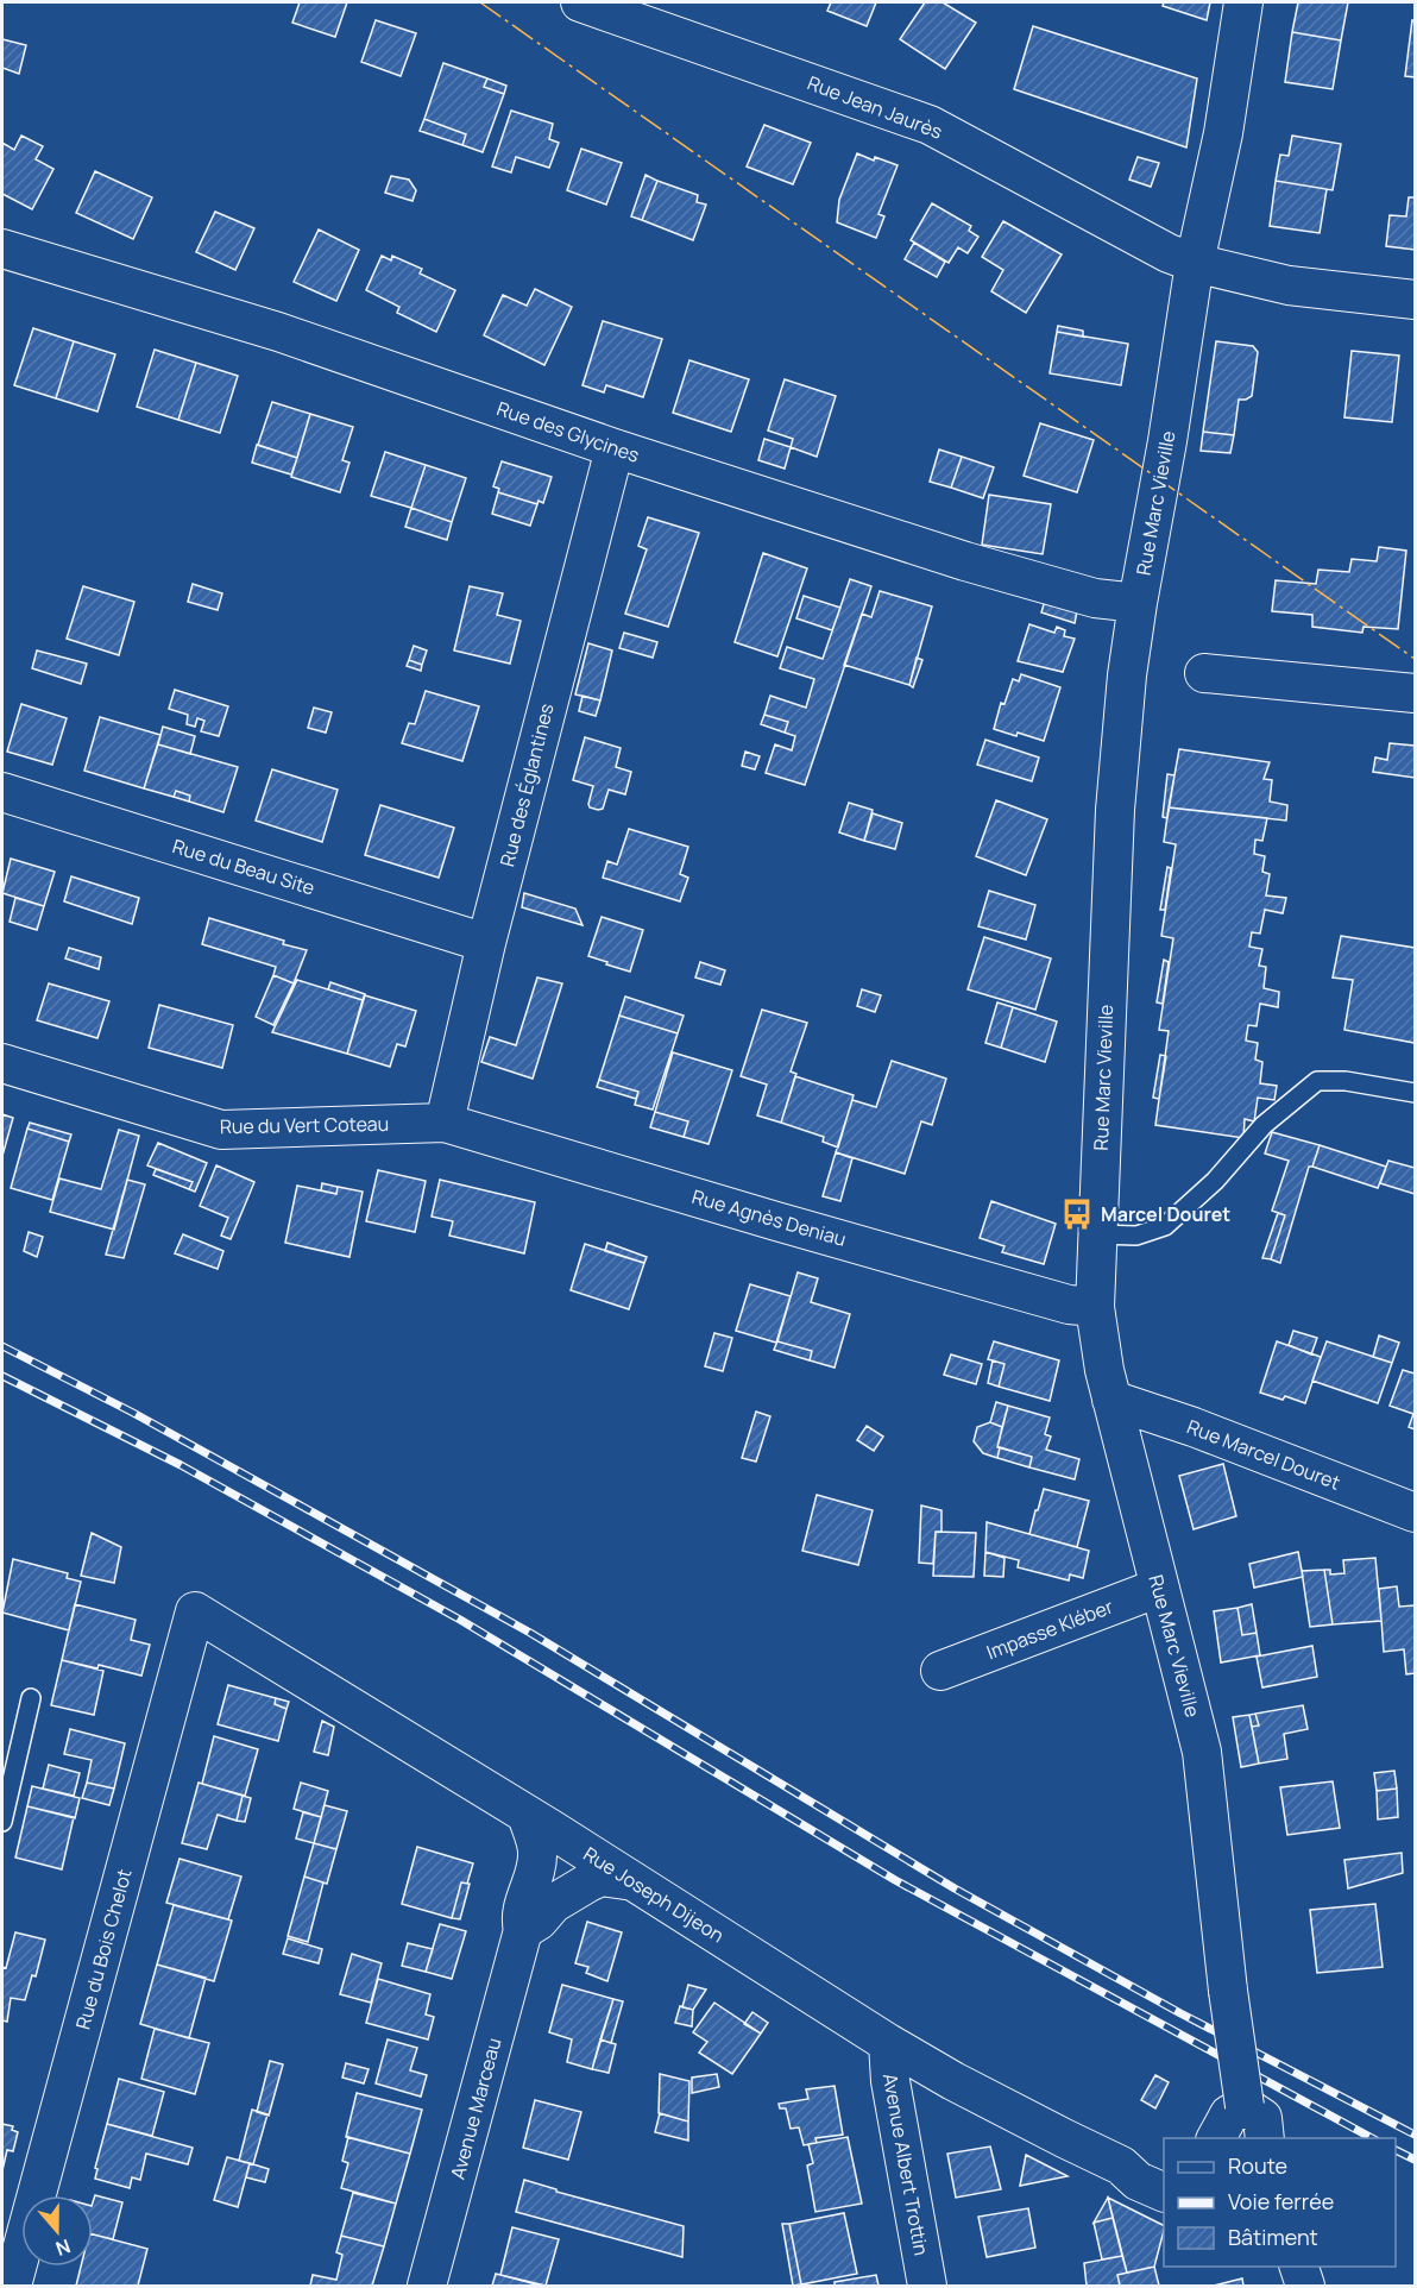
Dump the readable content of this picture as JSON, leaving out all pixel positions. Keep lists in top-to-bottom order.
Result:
{
  "streets": {
    "street": [
      "Rue Jean Jaurès",
      "Rue des Glycines",
      "Rue Marc Vieville",
      "Rue des Églantines",
      "Rue du Beau Site",
      "Rue du Vert Coteau",
      "Rue Agnès Deniau",
      "Rue Marcel Douret",
      "Impasse Kléber",
      "Rue Joseph Dijeon",
      "Rue du Bois Chelot",
      "Avenue Marceau",
      "Avenue Albert Trottin"
    ]
  },
  "crossings": [
    ["Rue Jean Jaurès", "Rue Marc Vieville"],
    ["Rue des Glycines", "Rue Marc Vieville"],
    ["Rue des Glycines", "Rue des Églantines"],
    ["Rue Marc Vieville", "Rue Agnès Deniau"],
    ["Rue Marc Vieville", "Rue Marcel Douret"],
    ["Rue Marc Vieville", "Impasse Kléber"],
    ["Rue des Églantines", "Rue du Beau Site"],
    ["Rue des Églantines", "Rue du Vert Coteau"],
    ["Rue des Églantines", "Rue Agnès Deniau"],
    ["Rue du Vert Coteau", "Rue Agnès Deniau"],
    ["Rue Joseph Dijeon", "Rue du Bois Chelot"],
    ["Rue Joseph Dijeon", "Avenue Marceau"],
    ["Rue Joseph Dijeon", "Avenue Albert Trottin"]
  ],
  "places": {
    "bus stop": ["Marcel Douret"]
  },
  "legend": ["Route", "Voie ferrée", "Bâtiment"],
  "north": "bottom"
}
